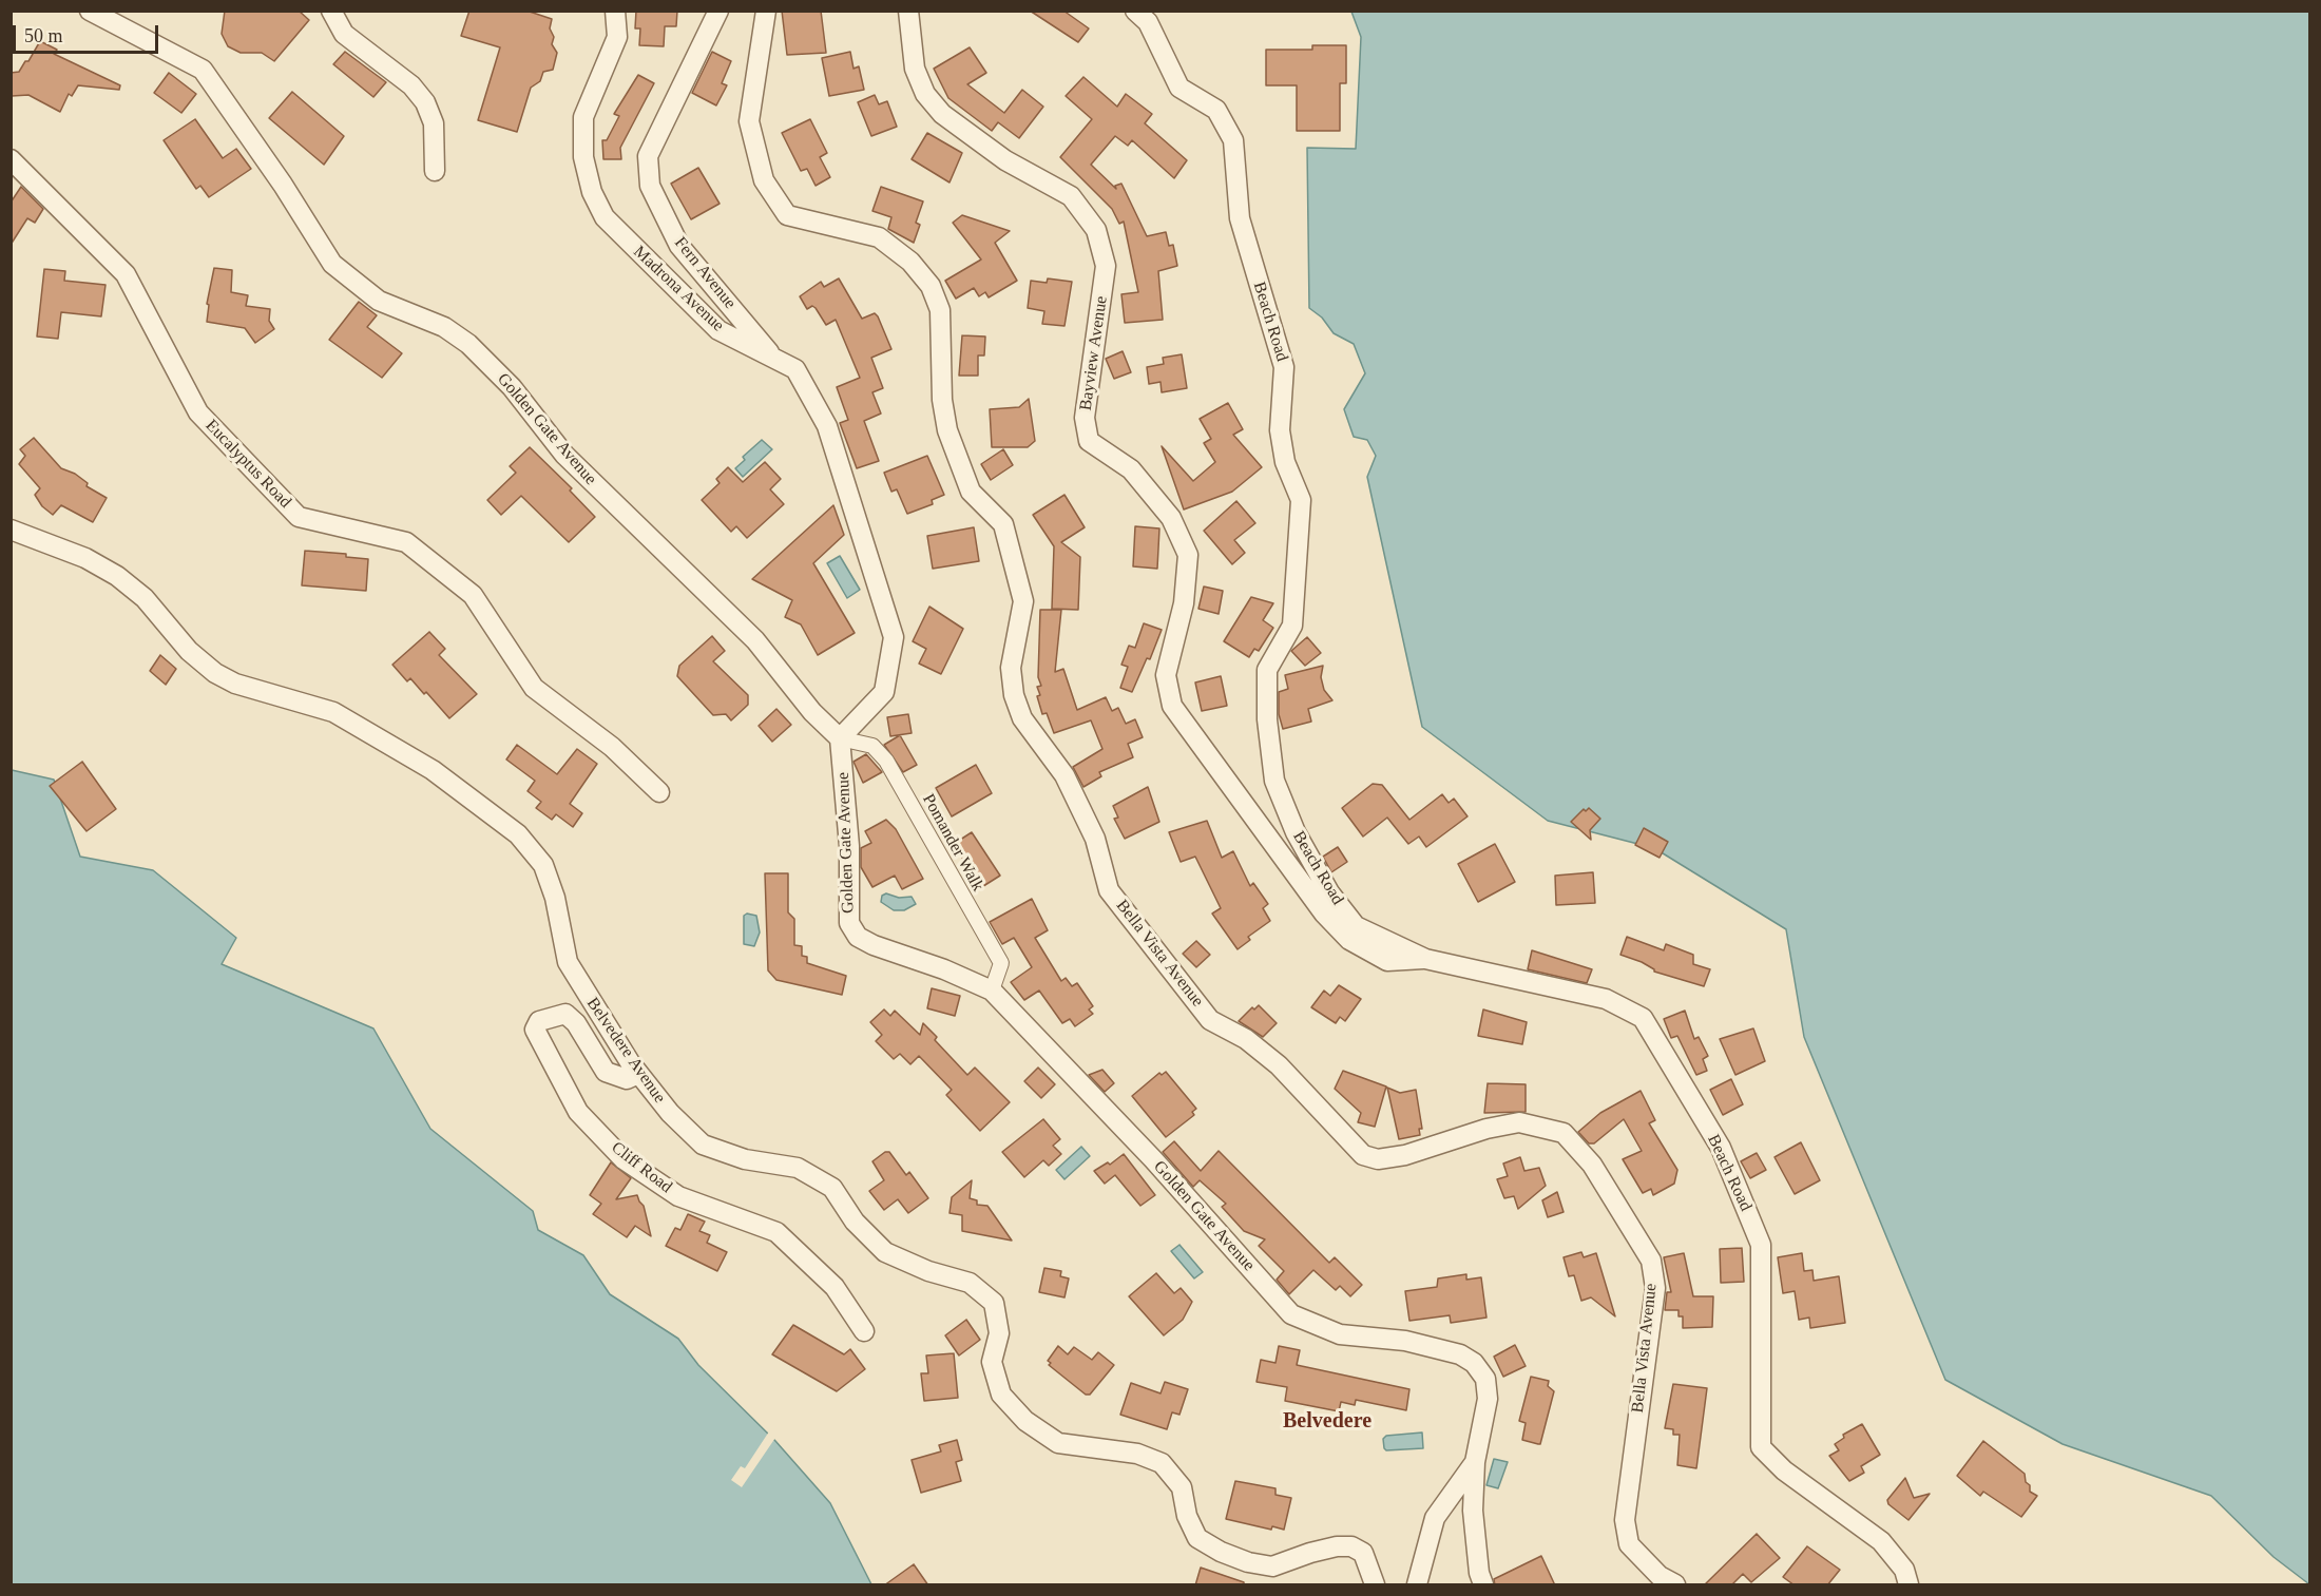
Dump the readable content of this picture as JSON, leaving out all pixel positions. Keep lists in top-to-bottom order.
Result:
{
  "streets": {
    "street": [
      "Fern Avenue",
      "Madrona Avenue",
      "Beach Road",
      "Bayview Avenue",
      "Golden Gate Avenue",
      "Eucalyptus Road",
      "Pomander Walk",
      "Bella Vista Avenue",
      "Belvedere Avenue",
      "Cliff Road"
    ]
  },
  "crossings": [
    ["Fern Avenue", "Madrona Avenue"],
    ["Madrona Avenue", "Golden Gate Avenue"],
    ["Madrona Avenue", "Pomander Walk"],
    ["Beach Road", "Bayview Avenue"],
    ["Golden Gate Avenue", "Pomander Walk"],
    ["Belvedere Avenue", "Cliff Road"]
  ],
  "districts": ["Belvedere"],
  "scale_bar": "50 m"
}
